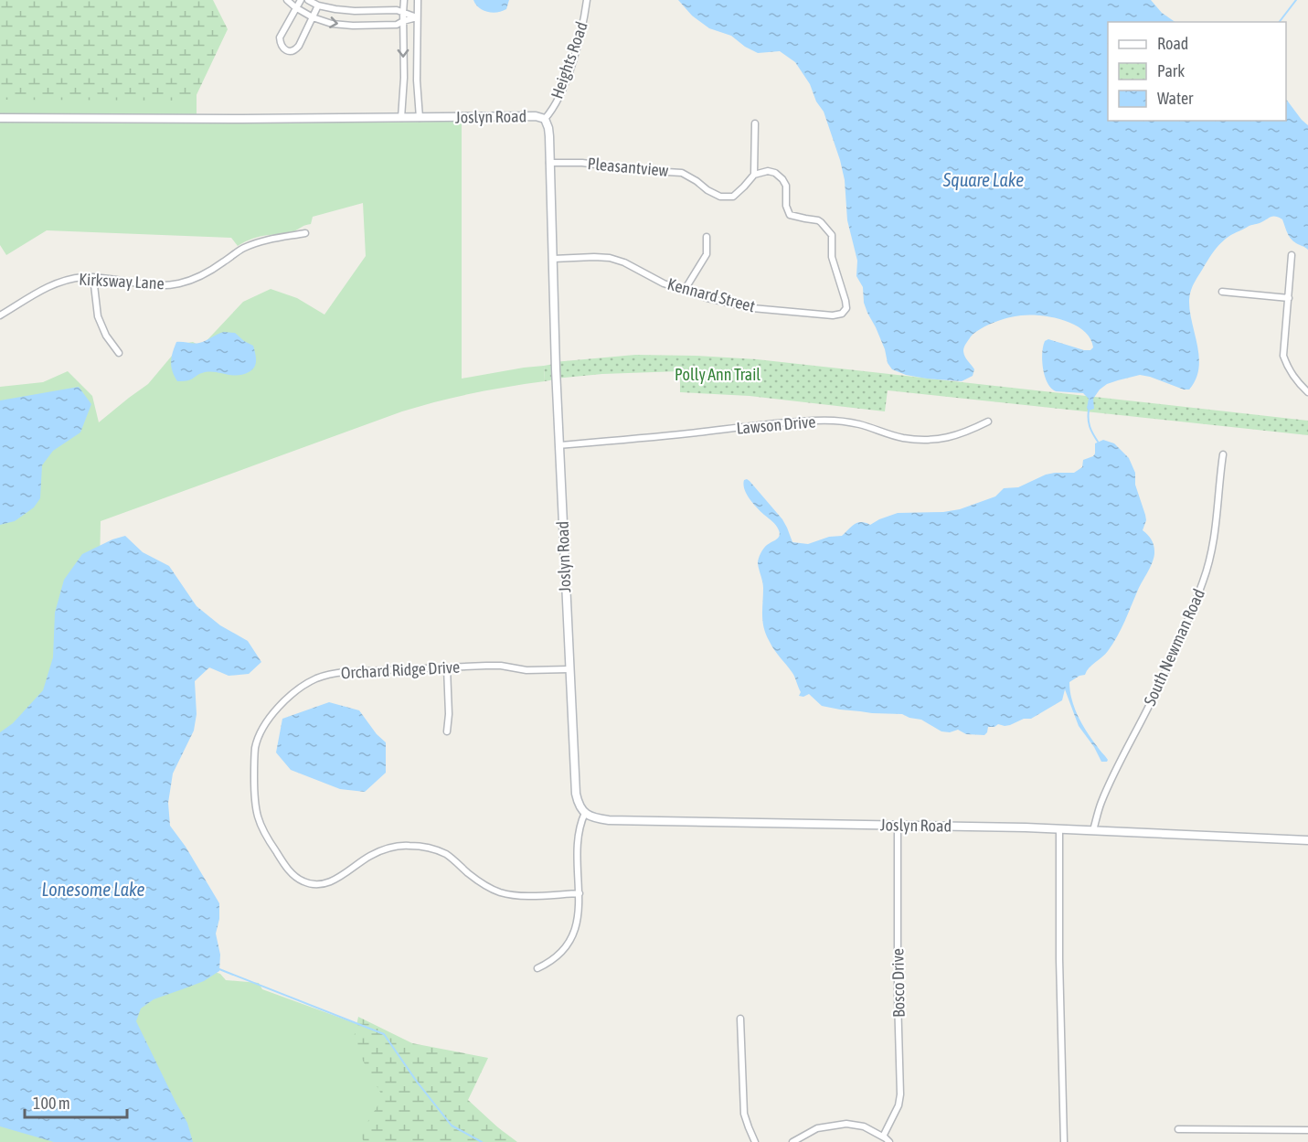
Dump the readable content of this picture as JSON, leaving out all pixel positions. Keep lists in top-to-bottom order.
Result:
{
  "streets": {
    "street": [
      "Heights Road",
      "Joslyn Road",
      "Pleasantview",
      "Kirksway Lane",
      "Kennard Street",
      "Lawson Drive",
      "South Newman Road",
      "Orchard Ridge Drive",
      "Bosco Drive"
    ]
  },
  "crossings": [
    ["Heights Road", "Joslyn Road"],
    ["Joslyn Road", "Pleasantview"],
    ["Joslyn Road", "Kennard Street"],
    ["Joslyn Road", "Lawson Drive"],
    ["Joslyn Road", "South Newman Road"],
    ["Joslyn Road", "Orchard Ridge Drive"],
    ["Joslyn Road", "Bosco Drive"],
    ["Pleasantview", "Kennard Street"]
  ],
  "water": ["Square Lake", "Lonesome Lake"],
  "parks": ["Polly Ann Trail"],
  "legend": ["Road", "Park", "Water"],
  "scale_bar": "100 m"
}
